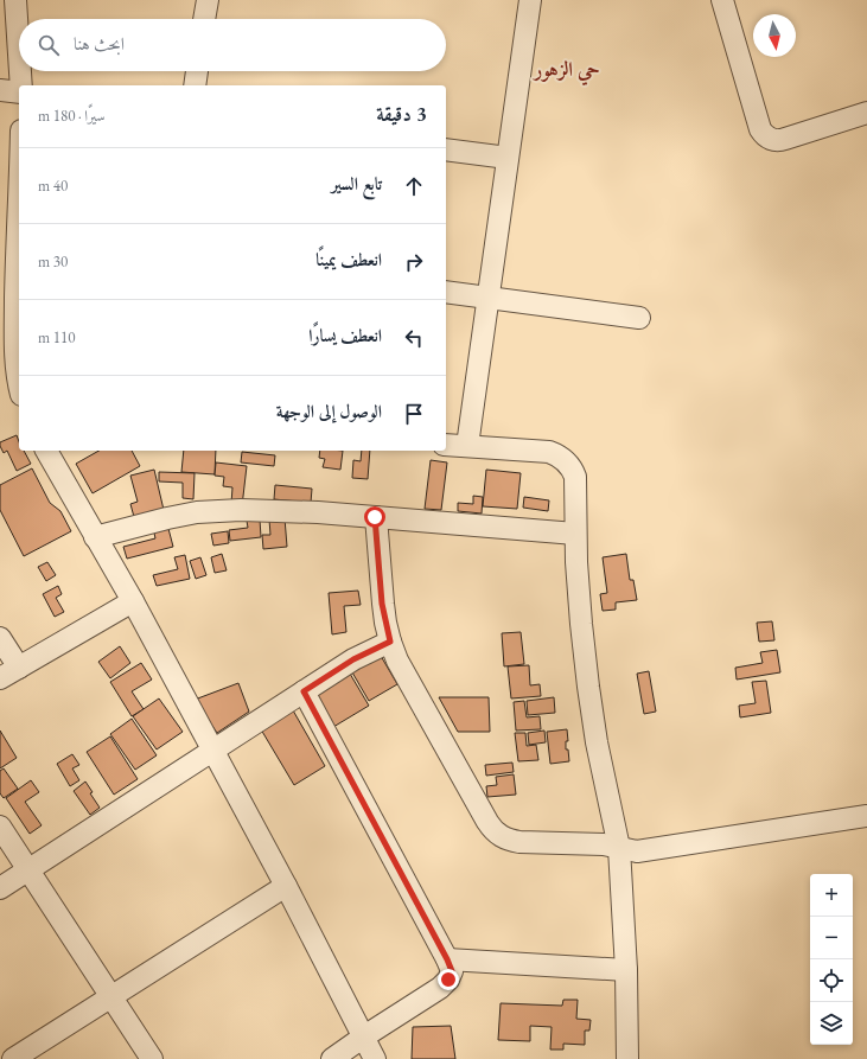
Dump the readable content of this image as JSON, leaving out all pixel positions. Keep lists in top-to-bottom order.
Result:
{
  "districts": ["حي الزهور"],
  "north": "bottom",
  "page": {
    "search": "ابحث هنا",
    "heading": ["3 دقيقة", "سيرًا · 180 m"],
    "list": [
      ["تابع السير", "40 m"],
      ["انعطف يمينًا", "30 m"],
      ["انعطف يسارًا", "110 m"],
      "الوصول إلى الوجهة"
    ],
    "map_buttons": ["+", "−"]
  }
}
